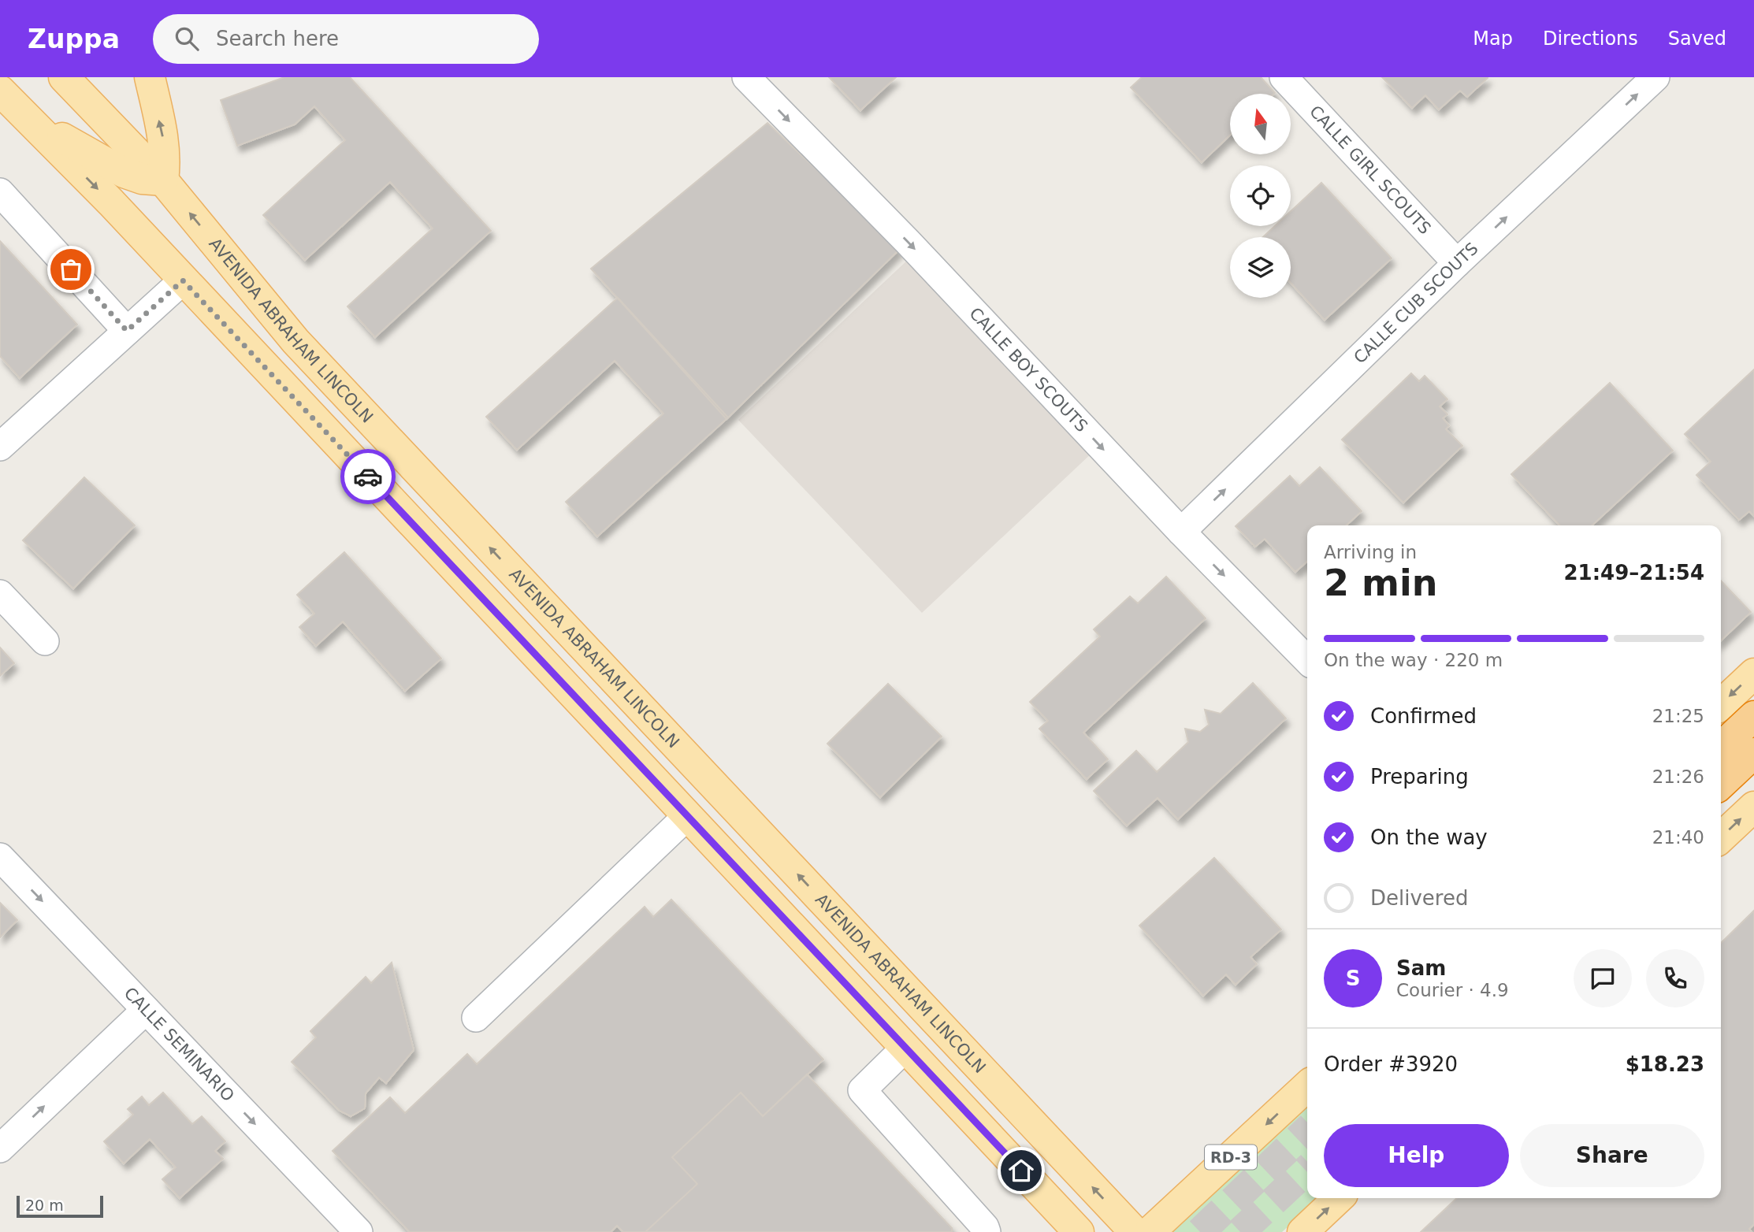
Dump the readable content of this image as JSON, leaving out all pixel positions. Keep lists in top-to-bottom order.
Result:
{
  "streets": {
    "main road": ["AVENIDA ABRAHAM LINCOLN", "RD-3"],
    "street": [
      "CALLE GIRL SCOUTS",
      "CALLE CUB SCOUTS",
      "CALLE BOY SCOUTS",
      "CALLE SEMINARIO"
    ]
  },
  "crossings": [
    ["CALLE GIRL SCOUTS", "CALLE CUB SCOUTS"],
    ["CALLE CUB SCOUTS", "CALLE BOY SCOUTS"]
  ],
  "one_way": ["CALLE CUB SCOUTS", "CALLE BOY SCOUTS", "CALLE SEMINARIO"],
  "scale_bar": "20 m",
  "north": "top",
  "page": {
    "header": "Zuppa",
    "search": "Search here",
    "nav": ["Map", "Directions", "Saved"],
    "heading": ["2 min", "Arriving in", "21:49–21:54"],
    "panel": [
      "Sam",
      "Courier · 4.9",
      "Order #3920",
      "$18.23"
    ],
    "bar": "On the way · 220 m",
    "list": [
      ["Confirmed", "21:25"],
      ["Preparing", "21:26"],
      ["On the way", "21:40"],
      "Delivered"
    ],
    "round": "S",
    "buttons": ["Help", "Share"],
    "scale": "20 m"
  }
}
